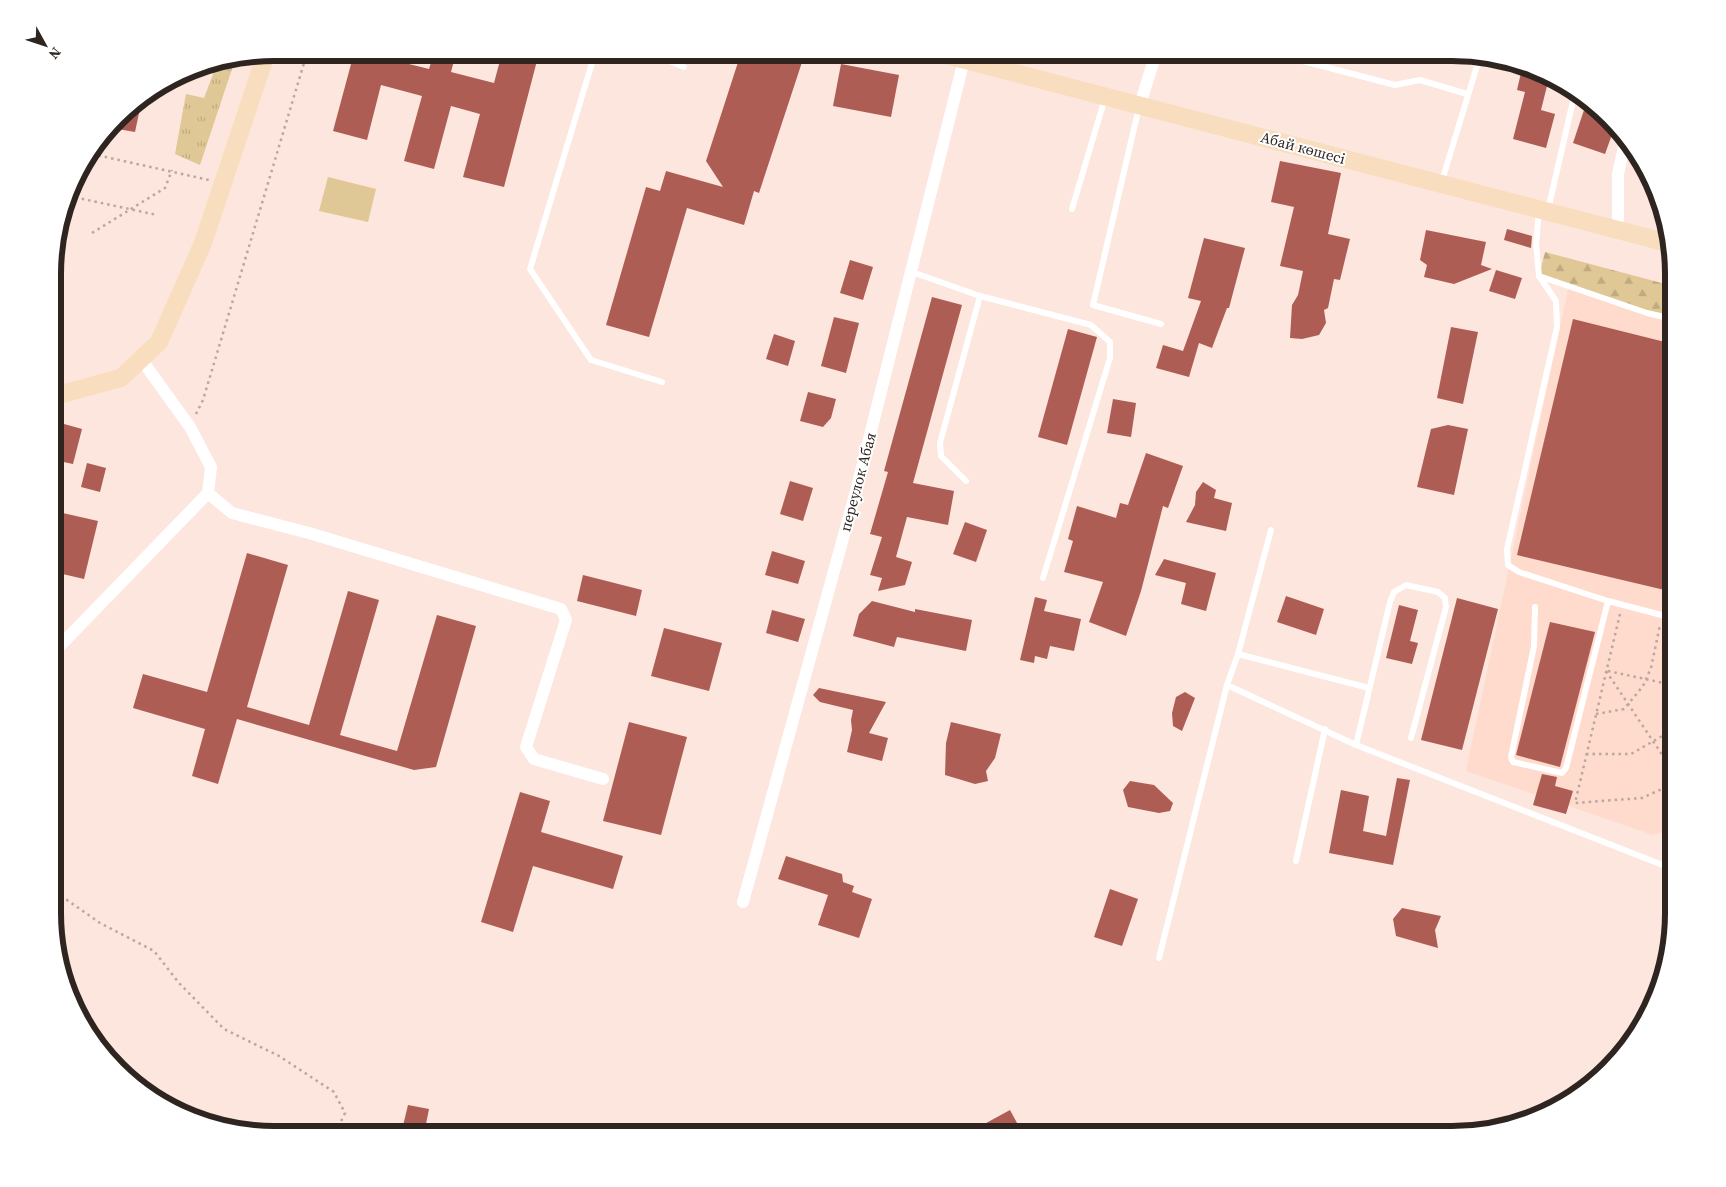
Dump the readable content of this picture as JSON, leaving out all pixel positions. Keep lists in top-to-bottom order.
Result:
{
  "streets": {
    "main road": ["Абай көшесі"],
    "street": ["переулок Абая"]
  },
  "north": "bottom right"
}
